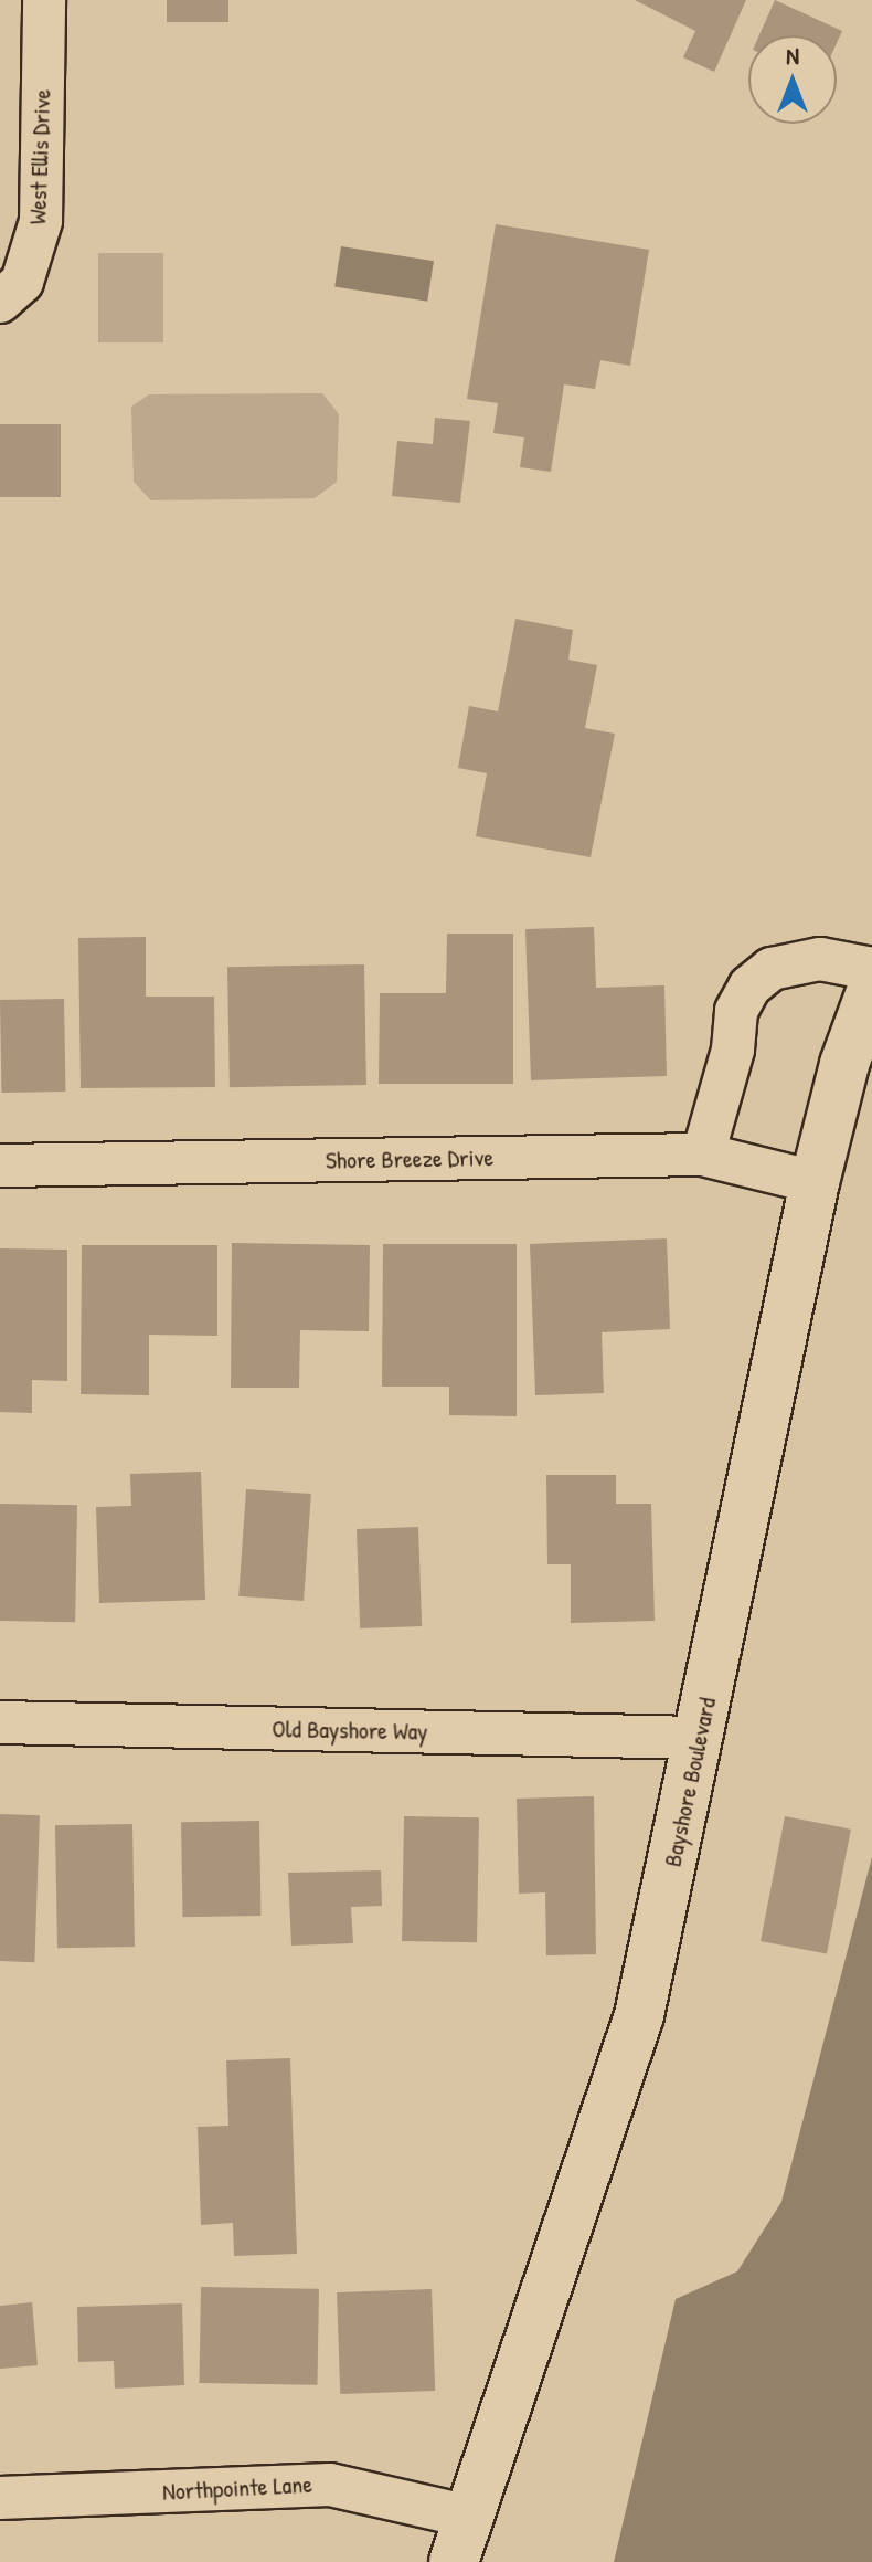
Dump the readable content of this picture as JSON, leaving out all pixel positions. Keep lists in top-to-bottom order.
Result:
{
  "streets": {
    "street": [
      "West Ellis Drive",
      "Shore Breeze Drive",
      "Old Bayshore Way",
      "Bayshore Boulevard",
      "Northpointe Lane"
    ]
  },
  "crossings": [
    ["Shore Breeze Drive", "Bayshore Boulevard"],
    ["Old Bayshore Way", "Bayshore Boulevard"],
    ["Bayshore Boulevard", "Northpointe Lane"]
  ],
  "north": "top"
}
